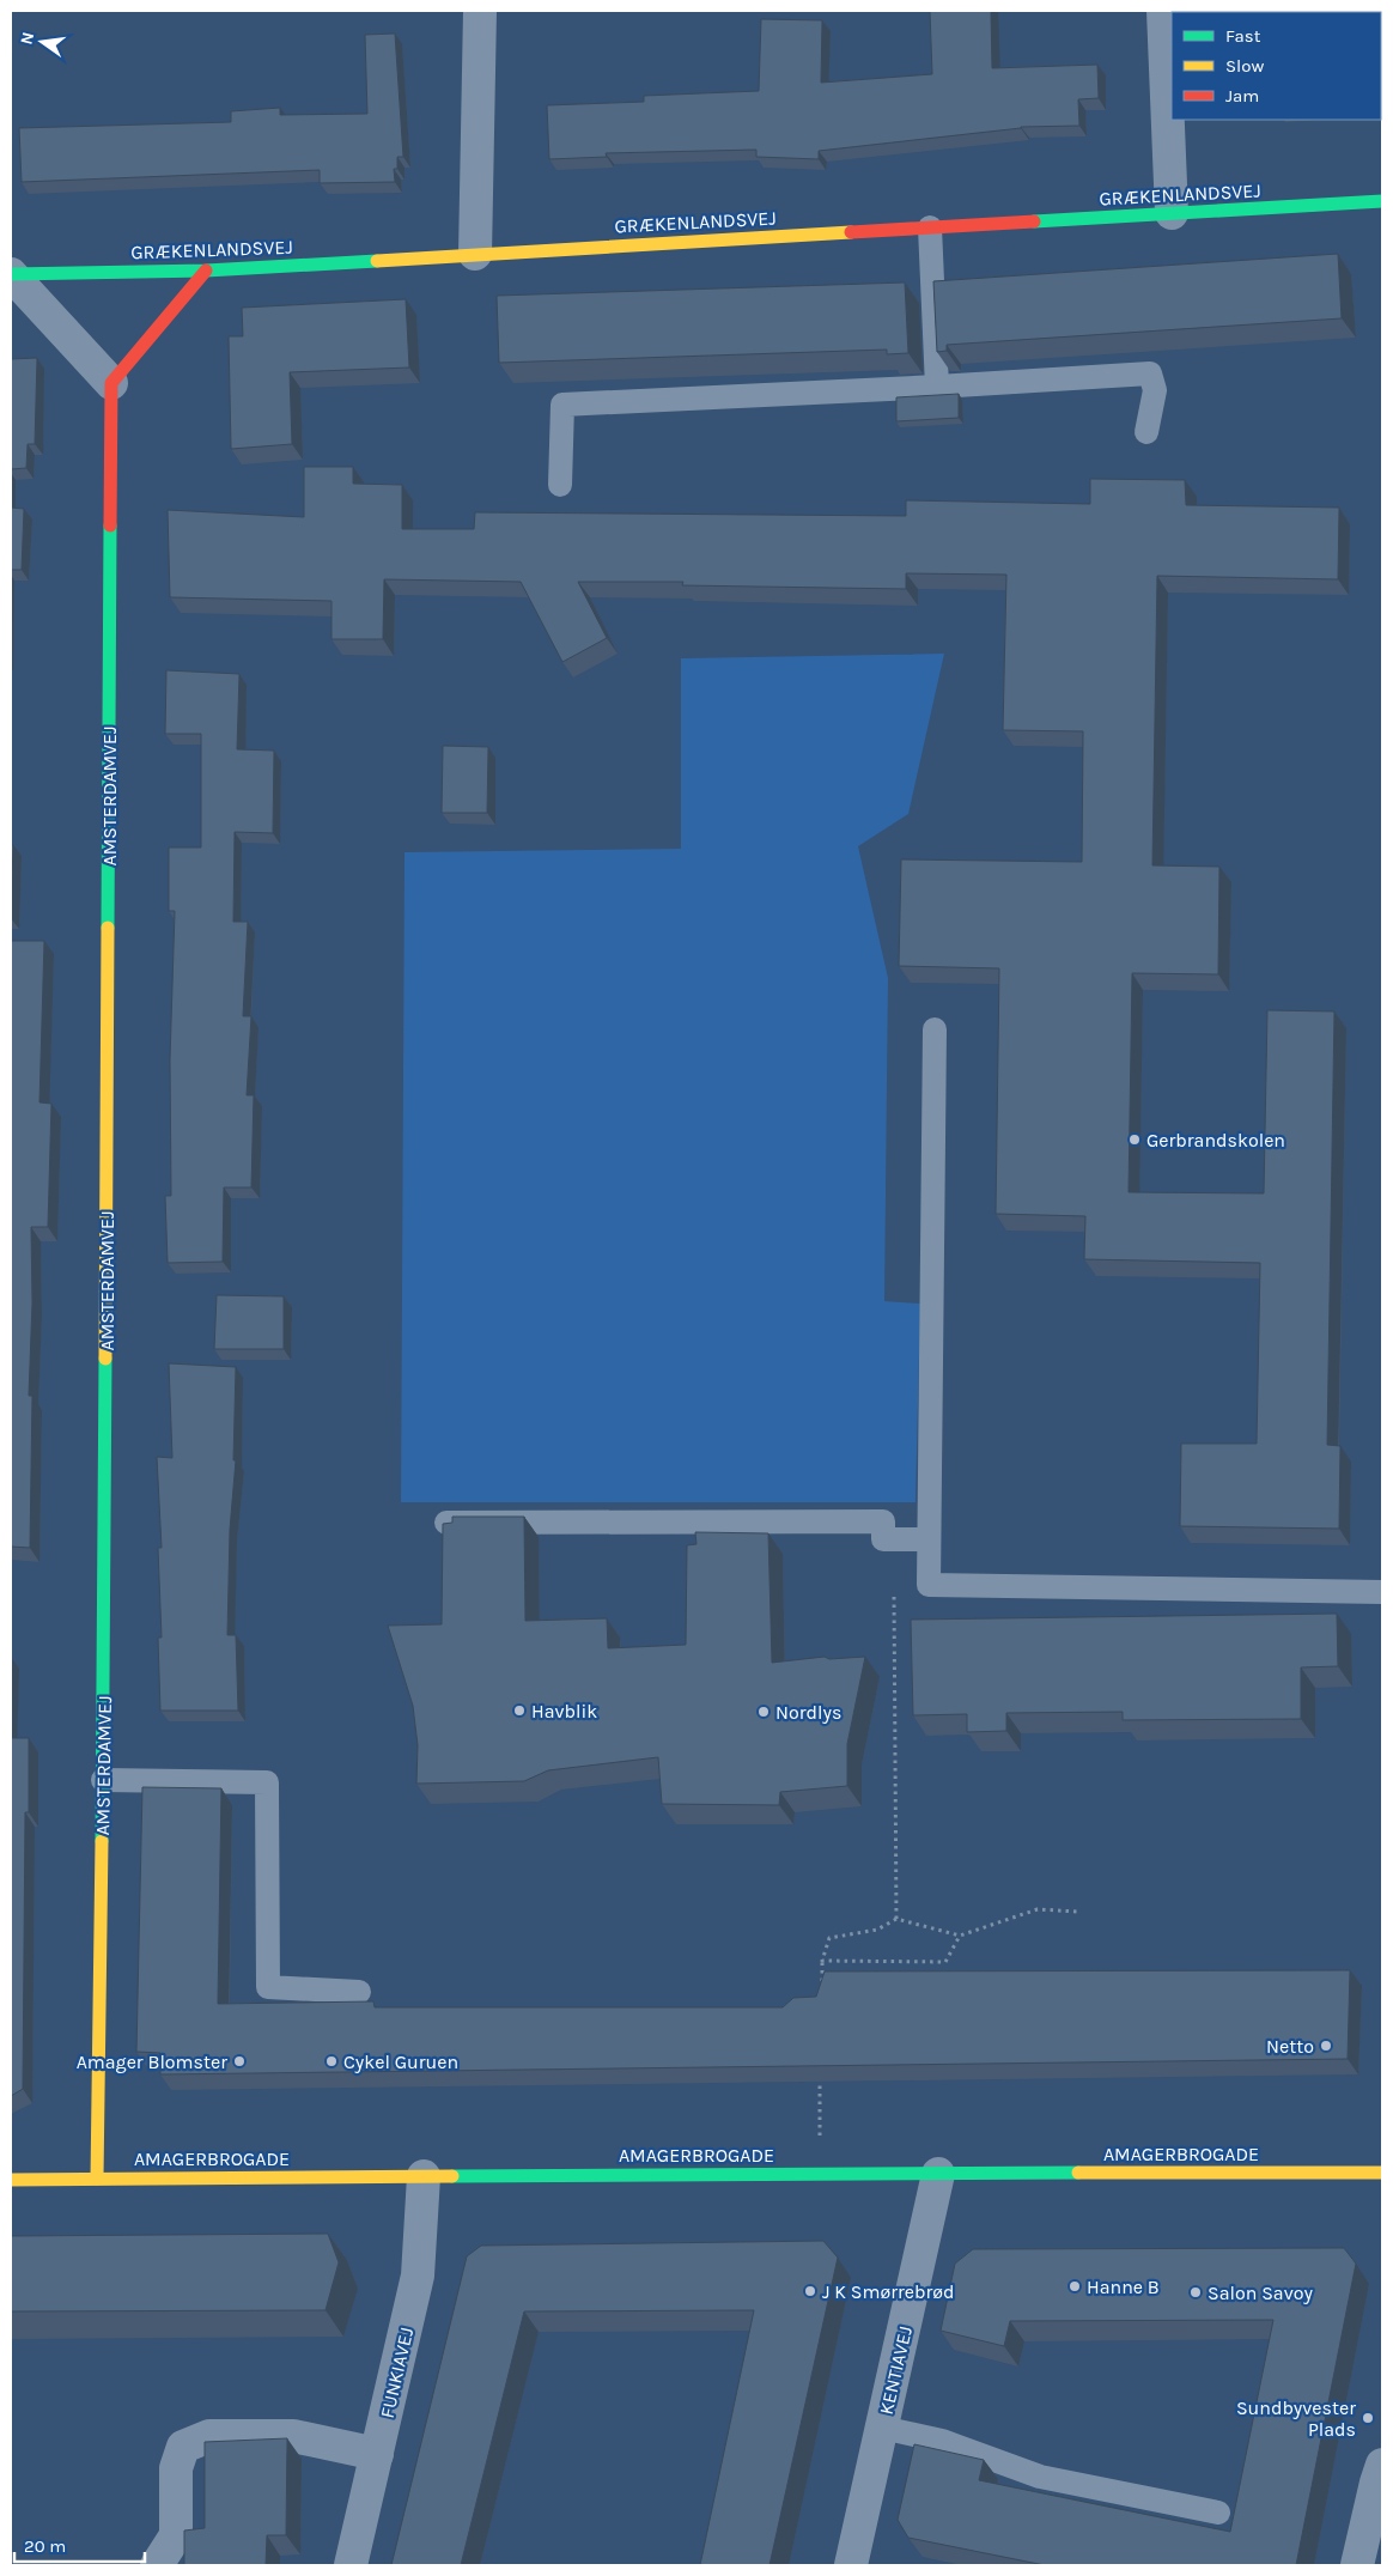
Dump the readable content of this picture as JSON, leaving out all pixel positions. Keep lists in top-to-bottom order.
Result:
{
  "streets": {
    "street": [
      "GRÆKENLANDSVEJ",
      "AMSTERDAMVEJ",
      "AMAGERBROGADE",
      "KENTIAVEJ",
      "FUNKIAVEJ"
    ]
  },
  "crossings": [
    ["AMSTERDAMVEJ", "AMAGERBROGADE"],
    ["AMAGERBROGADE", "KENTIAVEJ"],
    ["AMAGERBROGADE", "FUNKIAVEJ"]
  ],
  "places": [
    "Gerbrandskolen",
    "Havblik",
    "Nordlys",
    "Netto",
    "Amager Blomster",
    "Cykel Guruen",
    "Hanne B",
    "J K Smørrebrød",
    "Salon Savoy",
    "Sundbyvester Plads"
  ],
  "legend": ["Fast", "Slow", "Jam"],
  "scale_bar": "20 m",
  "north": "left"
}
